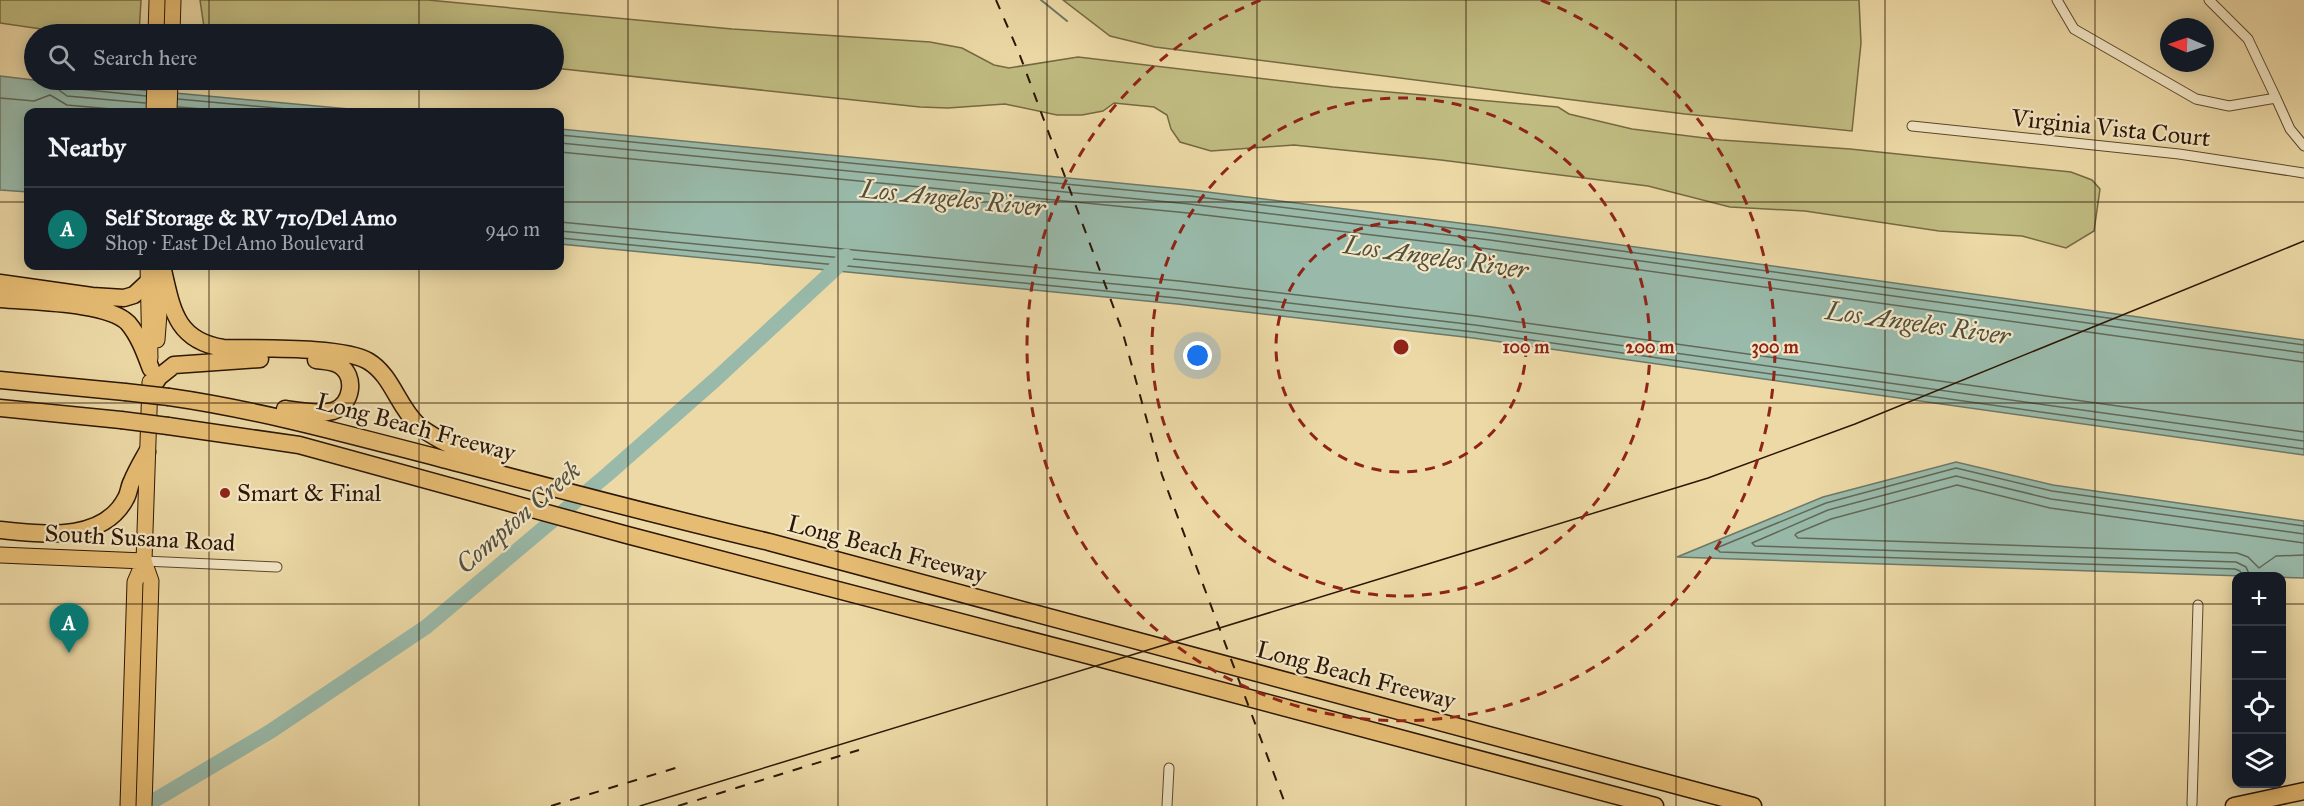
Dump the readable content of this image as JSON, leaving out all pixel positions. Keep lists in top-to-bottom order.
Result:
{
  "streets": {
    "highway": ["Long Beach Freeway"],
    "main road": ["South Susana Road"],
    "street": ["Virginia Vista Court"]
  },
  "water": ["Los Angeles River", "Compton Creek"],
  "places": ["Smart & Final"],
  "north": "left",
  "page": {
    "search": "Search here",
    "heading": "Nearby",
    "list": [
      {
        "mark": "A",
        "name": "Self Storage & RV 710/Del Amo",
        "note": "Shop · East Del Amo Boulevard",
        "value": "940 m"
      }
    ],
    "map_buttons": ["+", "−"],
    "pins": "A"
  },
  "rings": ["100 m", "200 m", "300 m"]
}
